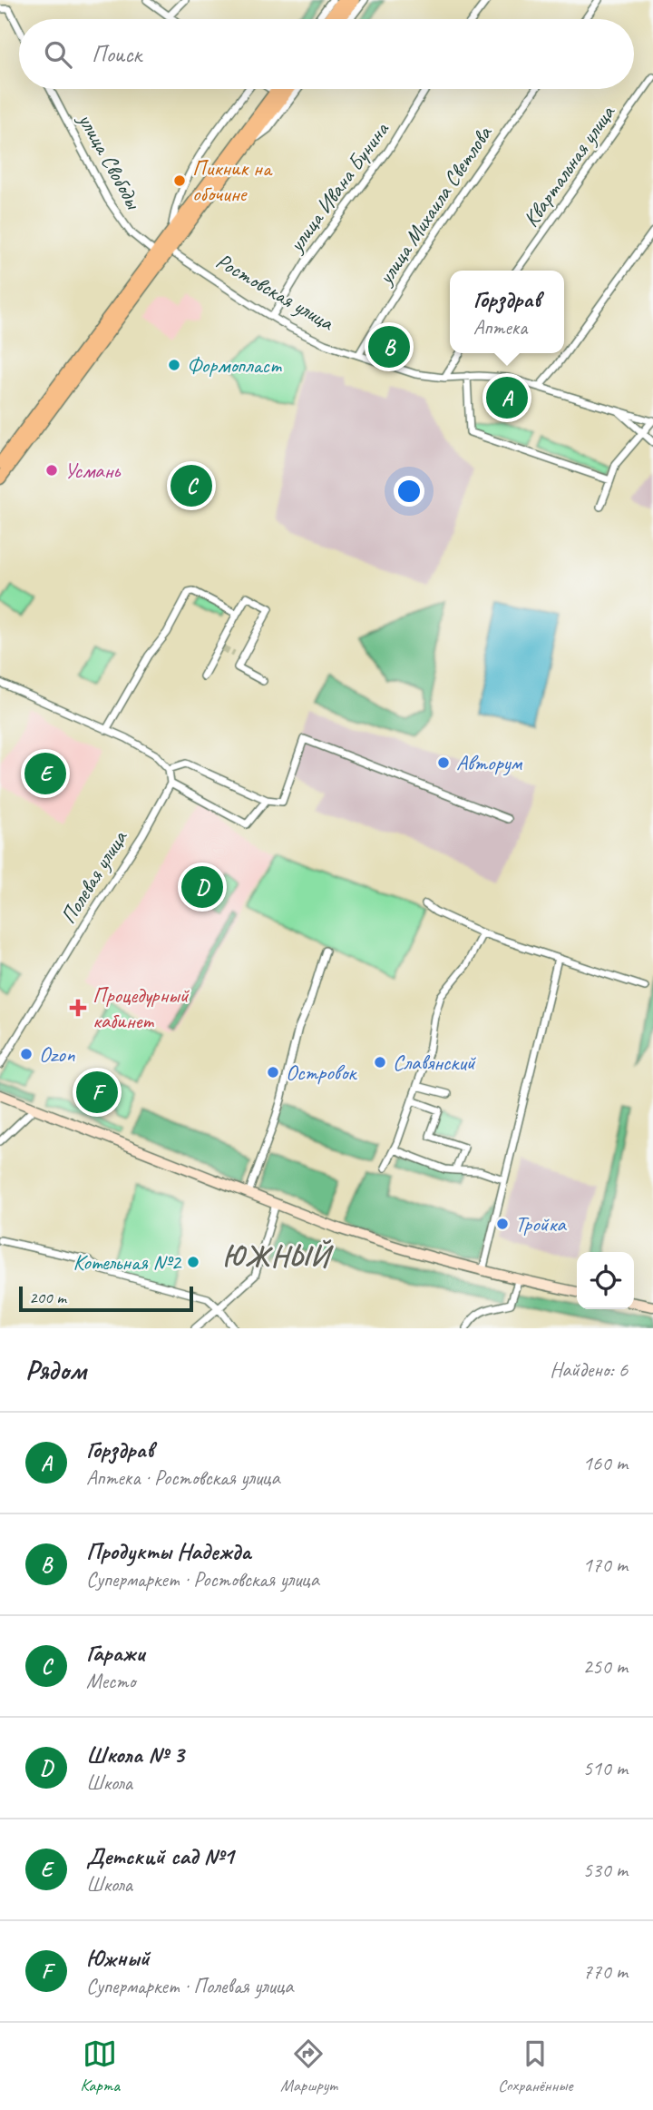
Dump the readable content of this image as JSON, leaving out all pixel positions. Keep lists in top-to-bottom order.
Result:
{
  "streets": {
    "street": [
      "улица Свободы",
      "Квартальная улица",
      "улица Ивана Бунина",
      "улица Михаила Светлова",
      "Ростовская улица",
      "Полевая улица"
    ]
  },
  "crossings": [
    ["улица Ивана Бунина", "Ростовская улица"],
    ["улица Михаила Светлова", "Ростовская улица"]
  ],
  "districts": ["ЮЖНЫЙ"],
  "places": {
    "other": [
      "Пикник на обочине",
      "Формопласт",
      "Усмань",
      "Авторум",
      "Ozon",
      "Славянский",
      "Островок",
      "Тройка",
      "Котельная №2"
    ],
    "health": ["Процедурный кабинет"]
  },
  "scale_bar": "200 m",
  "page": {
    "search": "Поиск",
    "popup": ["Горздрав", "Аптека"],
    "pins": [
      "B",
      "A",
      "C",
      "E",
      "D",
      "F"
    ],
    "scale": "200 m",
    "heading": ["Рядом", "Найдено: 6"],
    "list": [
      {
        "mark": "A",
        "name": "Горздрав",
        "note": "Аптека · Ростовская улица",
        "value": "160 m"
      },
      {
        "mark": "B",
        "name": "Продукты Надежда",
        "note": "Супермаркет · Ростовская улица",
        "value": "170 m"
      },
      {
        "mark": "C",
        "name": "Гаражи",
        "note": "Место",
        "value": "250 m"
      },
      {
        "mark": "D",
        "name": "Школа № 3",
        "note": "Школа",
        "value": "510 m"
      },
      {
        "mark": "E",
        "name": "Детский сад №1",
        "note": "Школа",
        "value": "530 m"
      },
      {
        "mark": "F",
        "name": "Южный",
        "note": "Супермаркет · Полевая улица",
        "value": "770 m"
      }
    ],
    "nav": ["Карта", "Маршрут", "Сохранённые"]
  }
}
